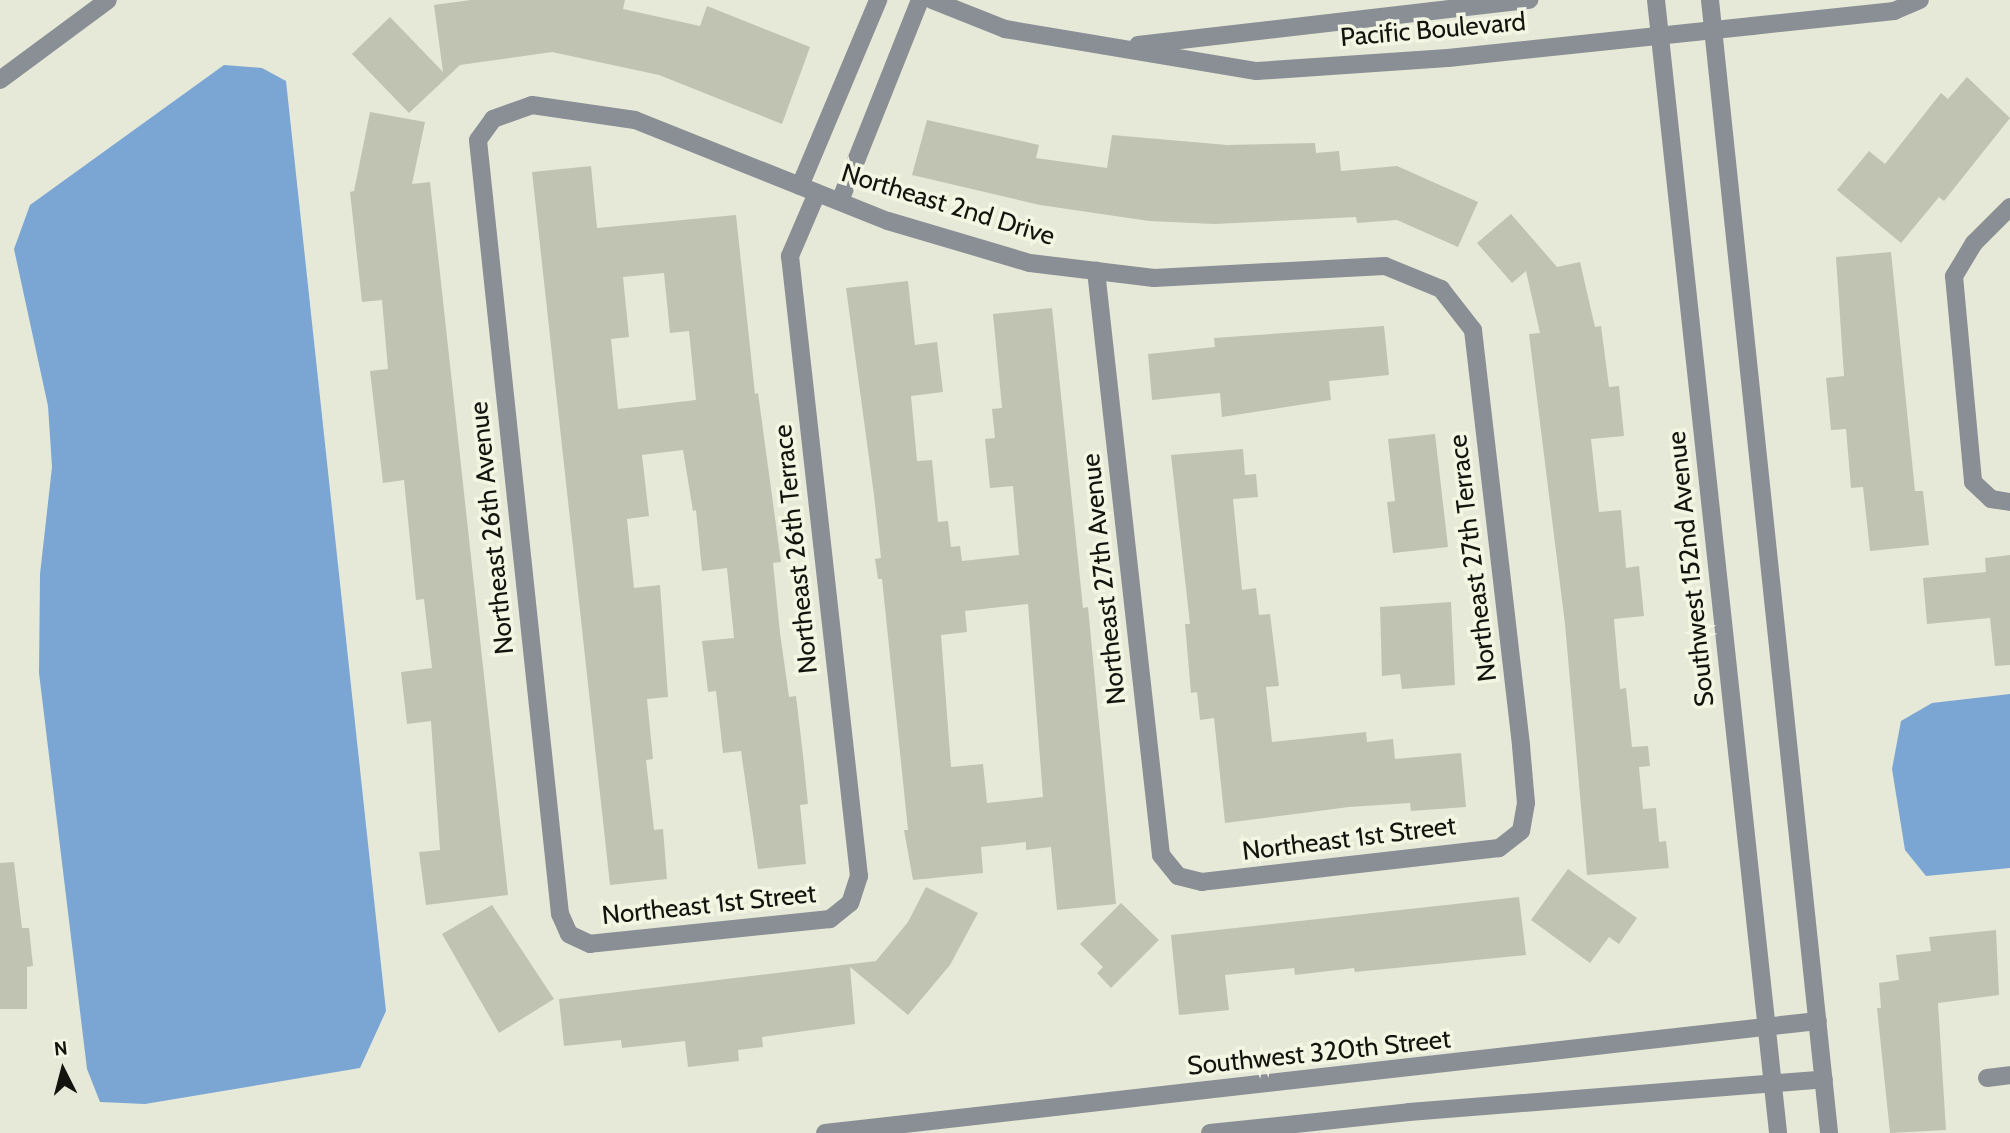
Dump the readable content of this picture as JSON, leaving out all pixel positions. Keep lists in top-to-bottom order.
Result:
{
  "streets": {
    "street": [
      "Pacific Boulevard",
      "Northeast 2nd Drive",
      "Northeast 26th Avenue",
      "Northeast 26th Terrace",
      "Northeast 27th Terrace",
      "Southwest 152nd Avenue",
      "Northeast 27th Avenue",
      "Northeast 1st Street",
      "Southwest 320th Street"
    ]
  },
  "crossings": [
    ["Pacific Boulevard", "Southwest 152nd Avenue"],
    ["Northeast 2nd Drive", "Northeast 26th Avenue"],
    ["Northeast 2nd Drive", "Northeast 26th Terrace"],
    ["Northeast 2nd Drive", "Northeast 27th Terrace"],
    ["Northeast 2nd Drive", "Northeast 27th Avenue"],
    ["Northeast 26th Avenue", "Northeast 1st Street"],
    ["Northeast 26th Terrace", "Northeast 1st Street"],
    ["Northeast 27th Terrace", "Northeast 1st Street"],
    ["Southwest 152nd Avenue", "Southwest 320th Street"],
    ["Northeast 27th Avenue", "Northeast 1st Street"]
  ],
  "north": "top"
}
